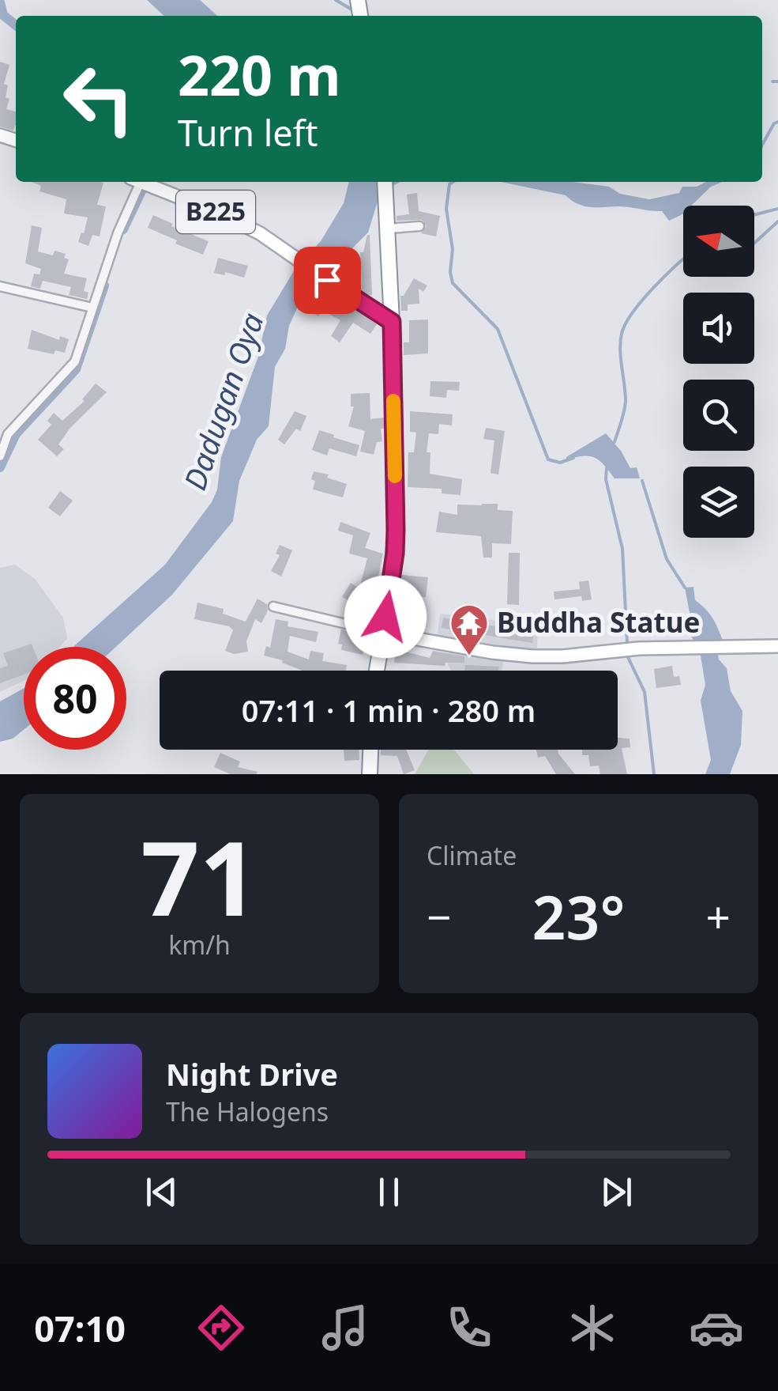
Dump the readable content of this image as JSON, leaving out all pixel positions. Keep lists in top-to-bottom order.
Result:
{
  "streets": {
    "main road": ["B225"]
  },
  "water": ["Dadugan Oya"],
  "places": {
    "temple": ["Buddha Statue"]
  },
  "north": "left",
  "page": {
    "turn": ["220 m", "Turn left"],
    "limit": "80",
    "trip": "07:11 · 1 min · 280 m",
    "tile": [
      ["71", "km/h"],
      "Climate"
    ],
    "heat": ["−", "23°", "+"],
    "song": ["Night Drive", "The Halogens"],
    "tabs": "07:10"
  }
}
